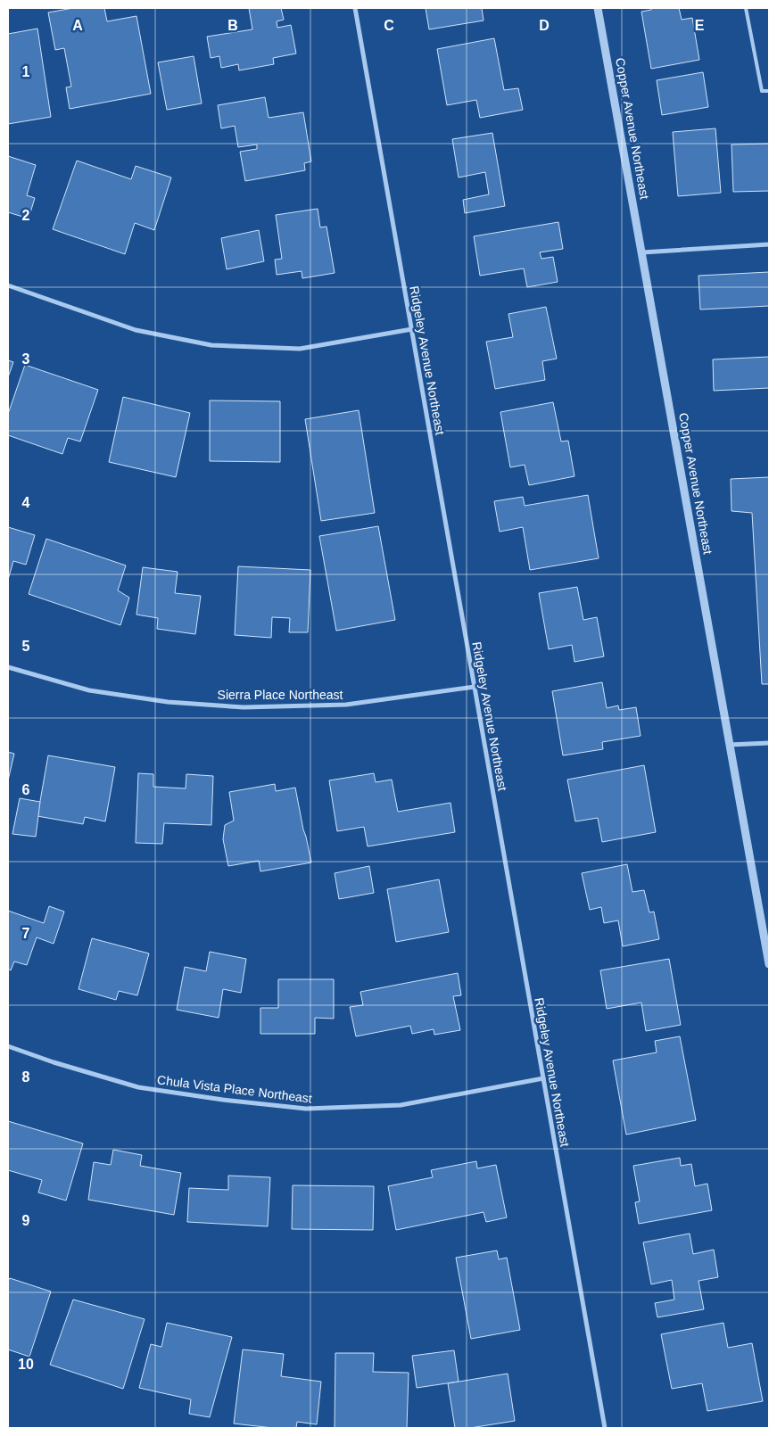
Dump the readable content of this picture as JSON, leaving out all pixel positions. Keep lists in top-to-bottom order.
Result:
{
  "streets": {
    "street": [
      "Copper Avenue Northeast",
      "Ridgeley Avenue Northeast",
      "Sierra Place Northeast",
      "Chula Vista Place Northeast"
    ]
  },
  "crossings": [
    ["Ridgeley Avenue Northeast", "Sierra Place Northeast"],
    ["Ridgeley Avenue Northeast", "Chula Vista Place Northeast"]
  ],
  "grid": {
    "columns": [
      "A",
      "B",
      "C",
      "D",
      "E"
    ],
    "rows": [
      "1",
      "2",
      "3",
      "4",
      "5",
      "6",
      "7",
      "8",
      "9",
      "10"
    ]
  }
}
